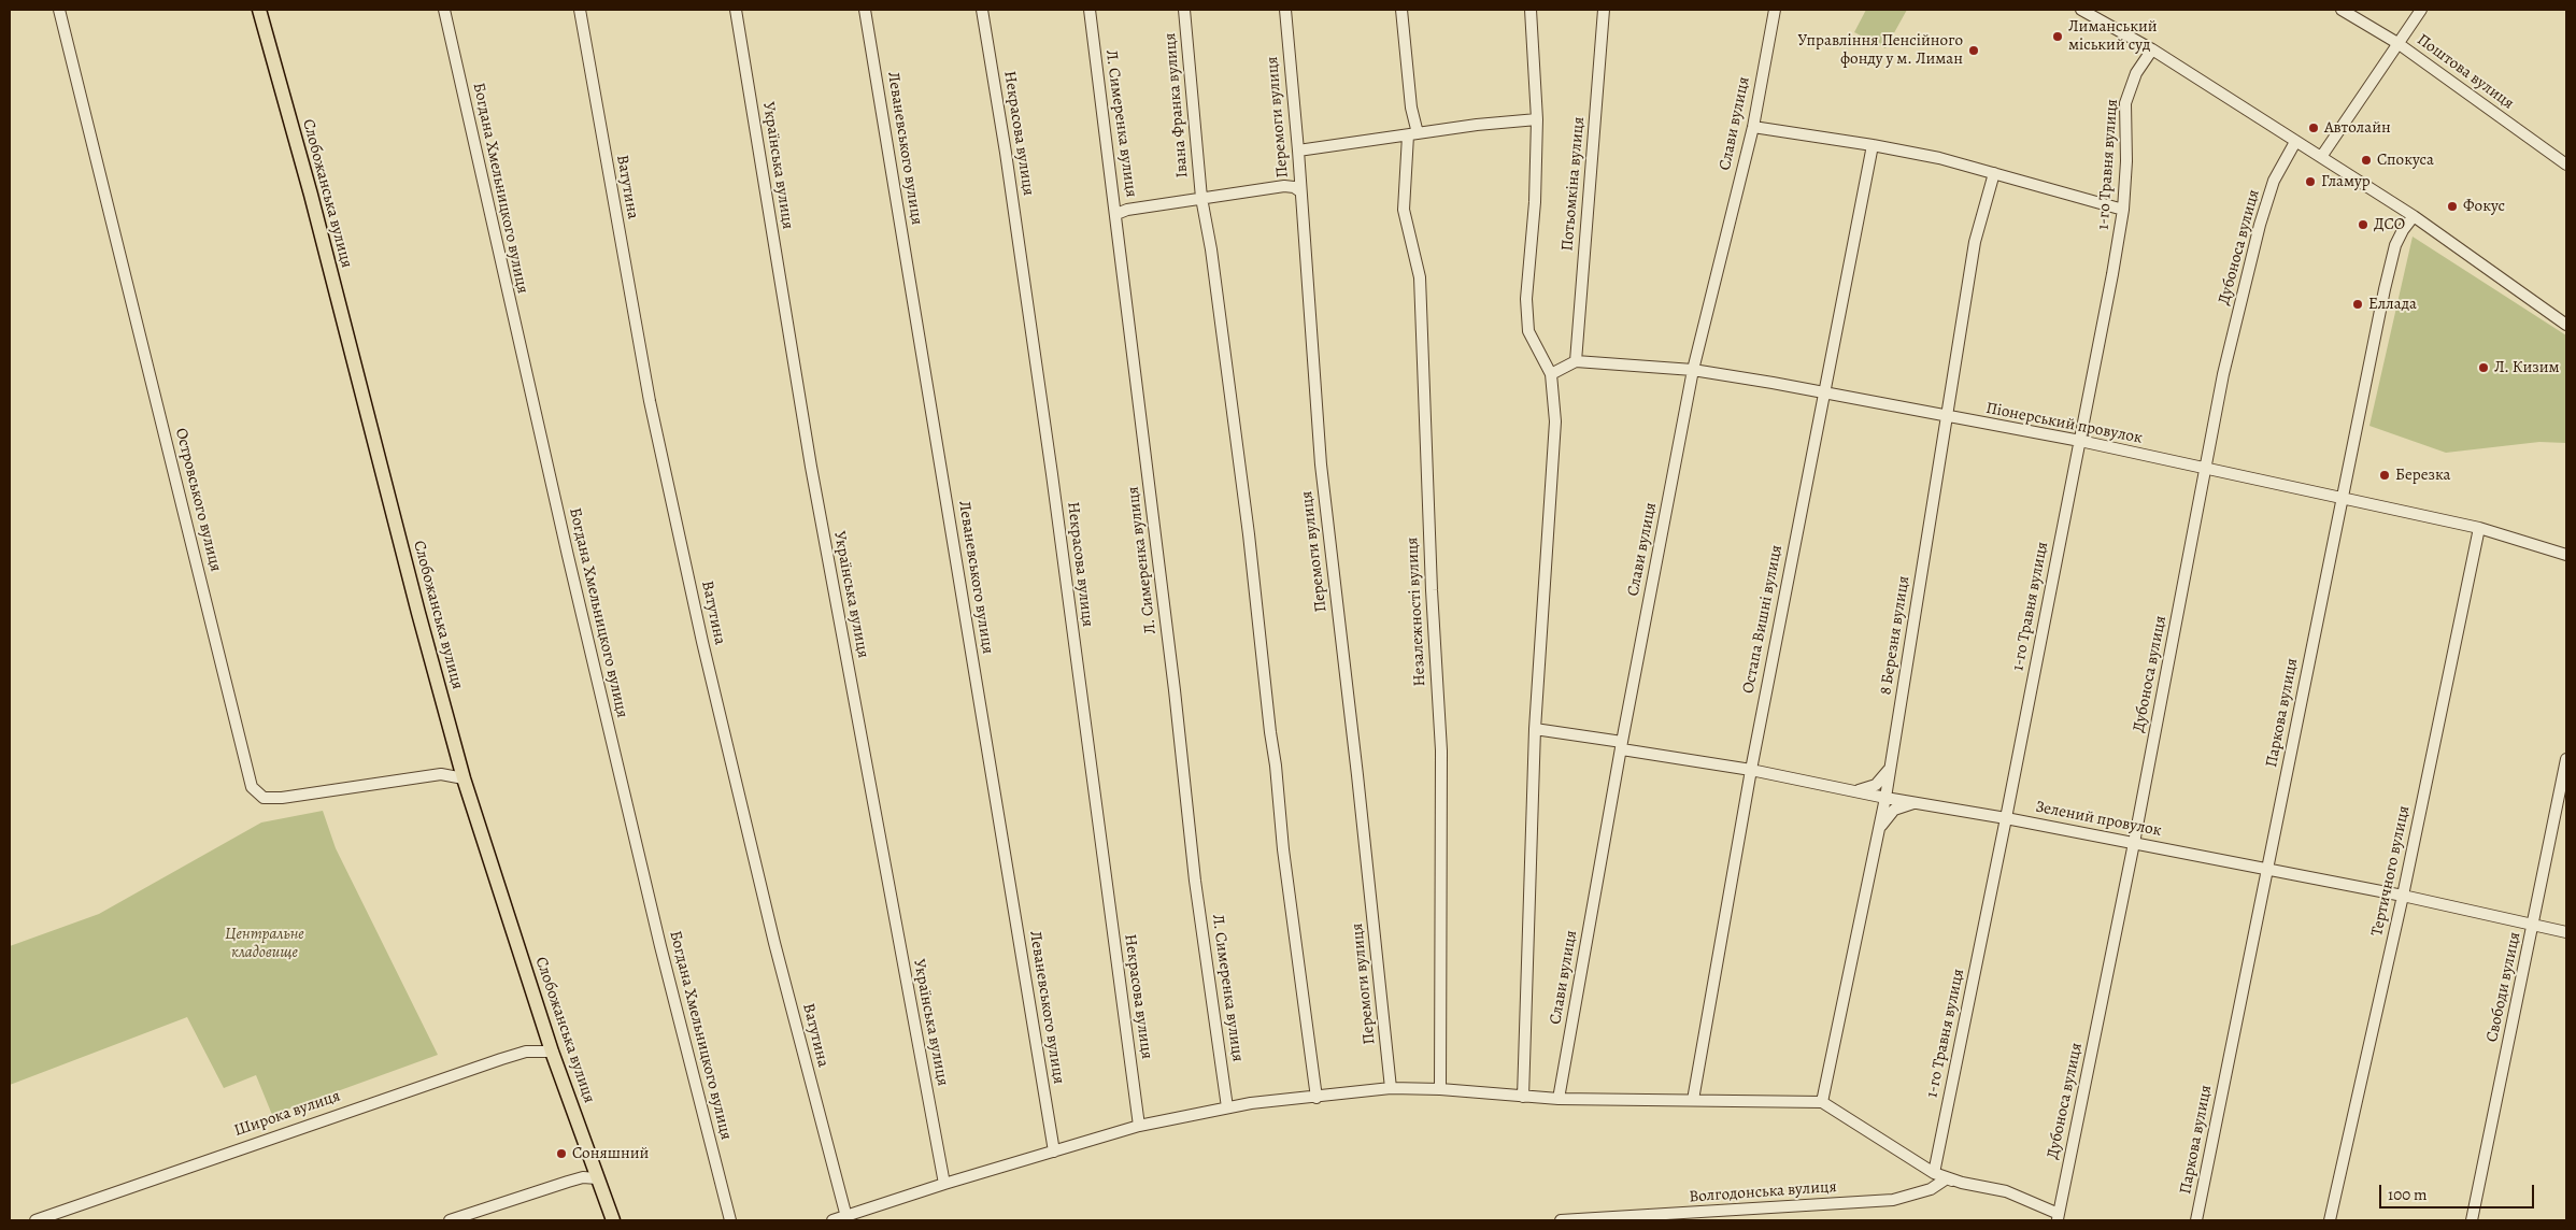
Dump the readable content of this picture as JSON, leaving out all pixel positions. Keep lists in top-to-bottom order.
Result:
{
  "streets": {
    "main road": ["Слобожанська вулиця"],
    "street": [
      "Поштова вулиця",
      "Івана Франка вулиця",
      "Перемоги вулиця",
      "Л. Симеренка вулиця",
      "Слави вулиця",
      "Некрасова вулиця",
      "Леваневського вулиця",
      "1-го Травня вулиця",
      "Українська вулиця",
      "Потьомкіна вулиця",
      "Ватутина",
      "Богдана Хмельницкого вулиця",
      "Дубоноса вулиця",
      "Піонерський провулок",
      "Островського вулиця",
      "Незалежності вулиця",
      "Остапа Вишні вулиця",
      "8 Березня вулиця",
      "Паркова вулиця",
      "Зелений провулок",
      "Тертичного вулиця",
      "Свободи вулиця",
      "Широка вулиця",
      "Волгодонська вулиця"
    ]
  },
  "crossings": [
    ["Слави вулиця", "Піонерський провулок"],
    ["Слави вулиця", "Зелений провулок"],
    ["1-го Травня вулиця", "Піонерський провулок"],
    ["1-го Травня вулиця", "Зелений провулок"],
    ["Потьомкіна вулиця", "Піонерський провулок"],
    ["Слобожанська вулиця", "Островського вулиця"],
    ["Слобожанська вулиця", "Широка вулиця"],
    ["Дубоноса вулиця", "Піонерський провулок"],
    ["Дубоноса вулиця", "Зелений провулок"],
    ["Піонерський провулок", "Остапа Вишні вулиця"],
    ["Піонерський провулок", "8 Березня вулиця"],
    ["Піонерський провулок", "Паркова вулиця"],
    ["Піонерський провулок", "Тертичного вулиця"],
    ["Остапа Вишні вулиця", "Зелений провулок"],
    ["8 Березня вулиця", "Зелений провулок"],
    ["Паркова вулиця", "Зелений провулок"],
    ["Зелений провулок", "Тертичного вулиця"],
    ["Зелений провулок", "Свободи вулиця"]
  ],
  "parks": ["Центральне кладовище"],
  "places": [
    "Лиманський міський суд",
    "Управління Пенсійного фонду у м. Лиман",
    "Автолайн",
    "Спокуса",
    "Гламур",
    "Фокус",
    "ДСО",
    "Еллада",
    "Л. Кизим",
    "Березка",
    "Соняшний"
  ],
  "scale_bar": "100 m"
}
